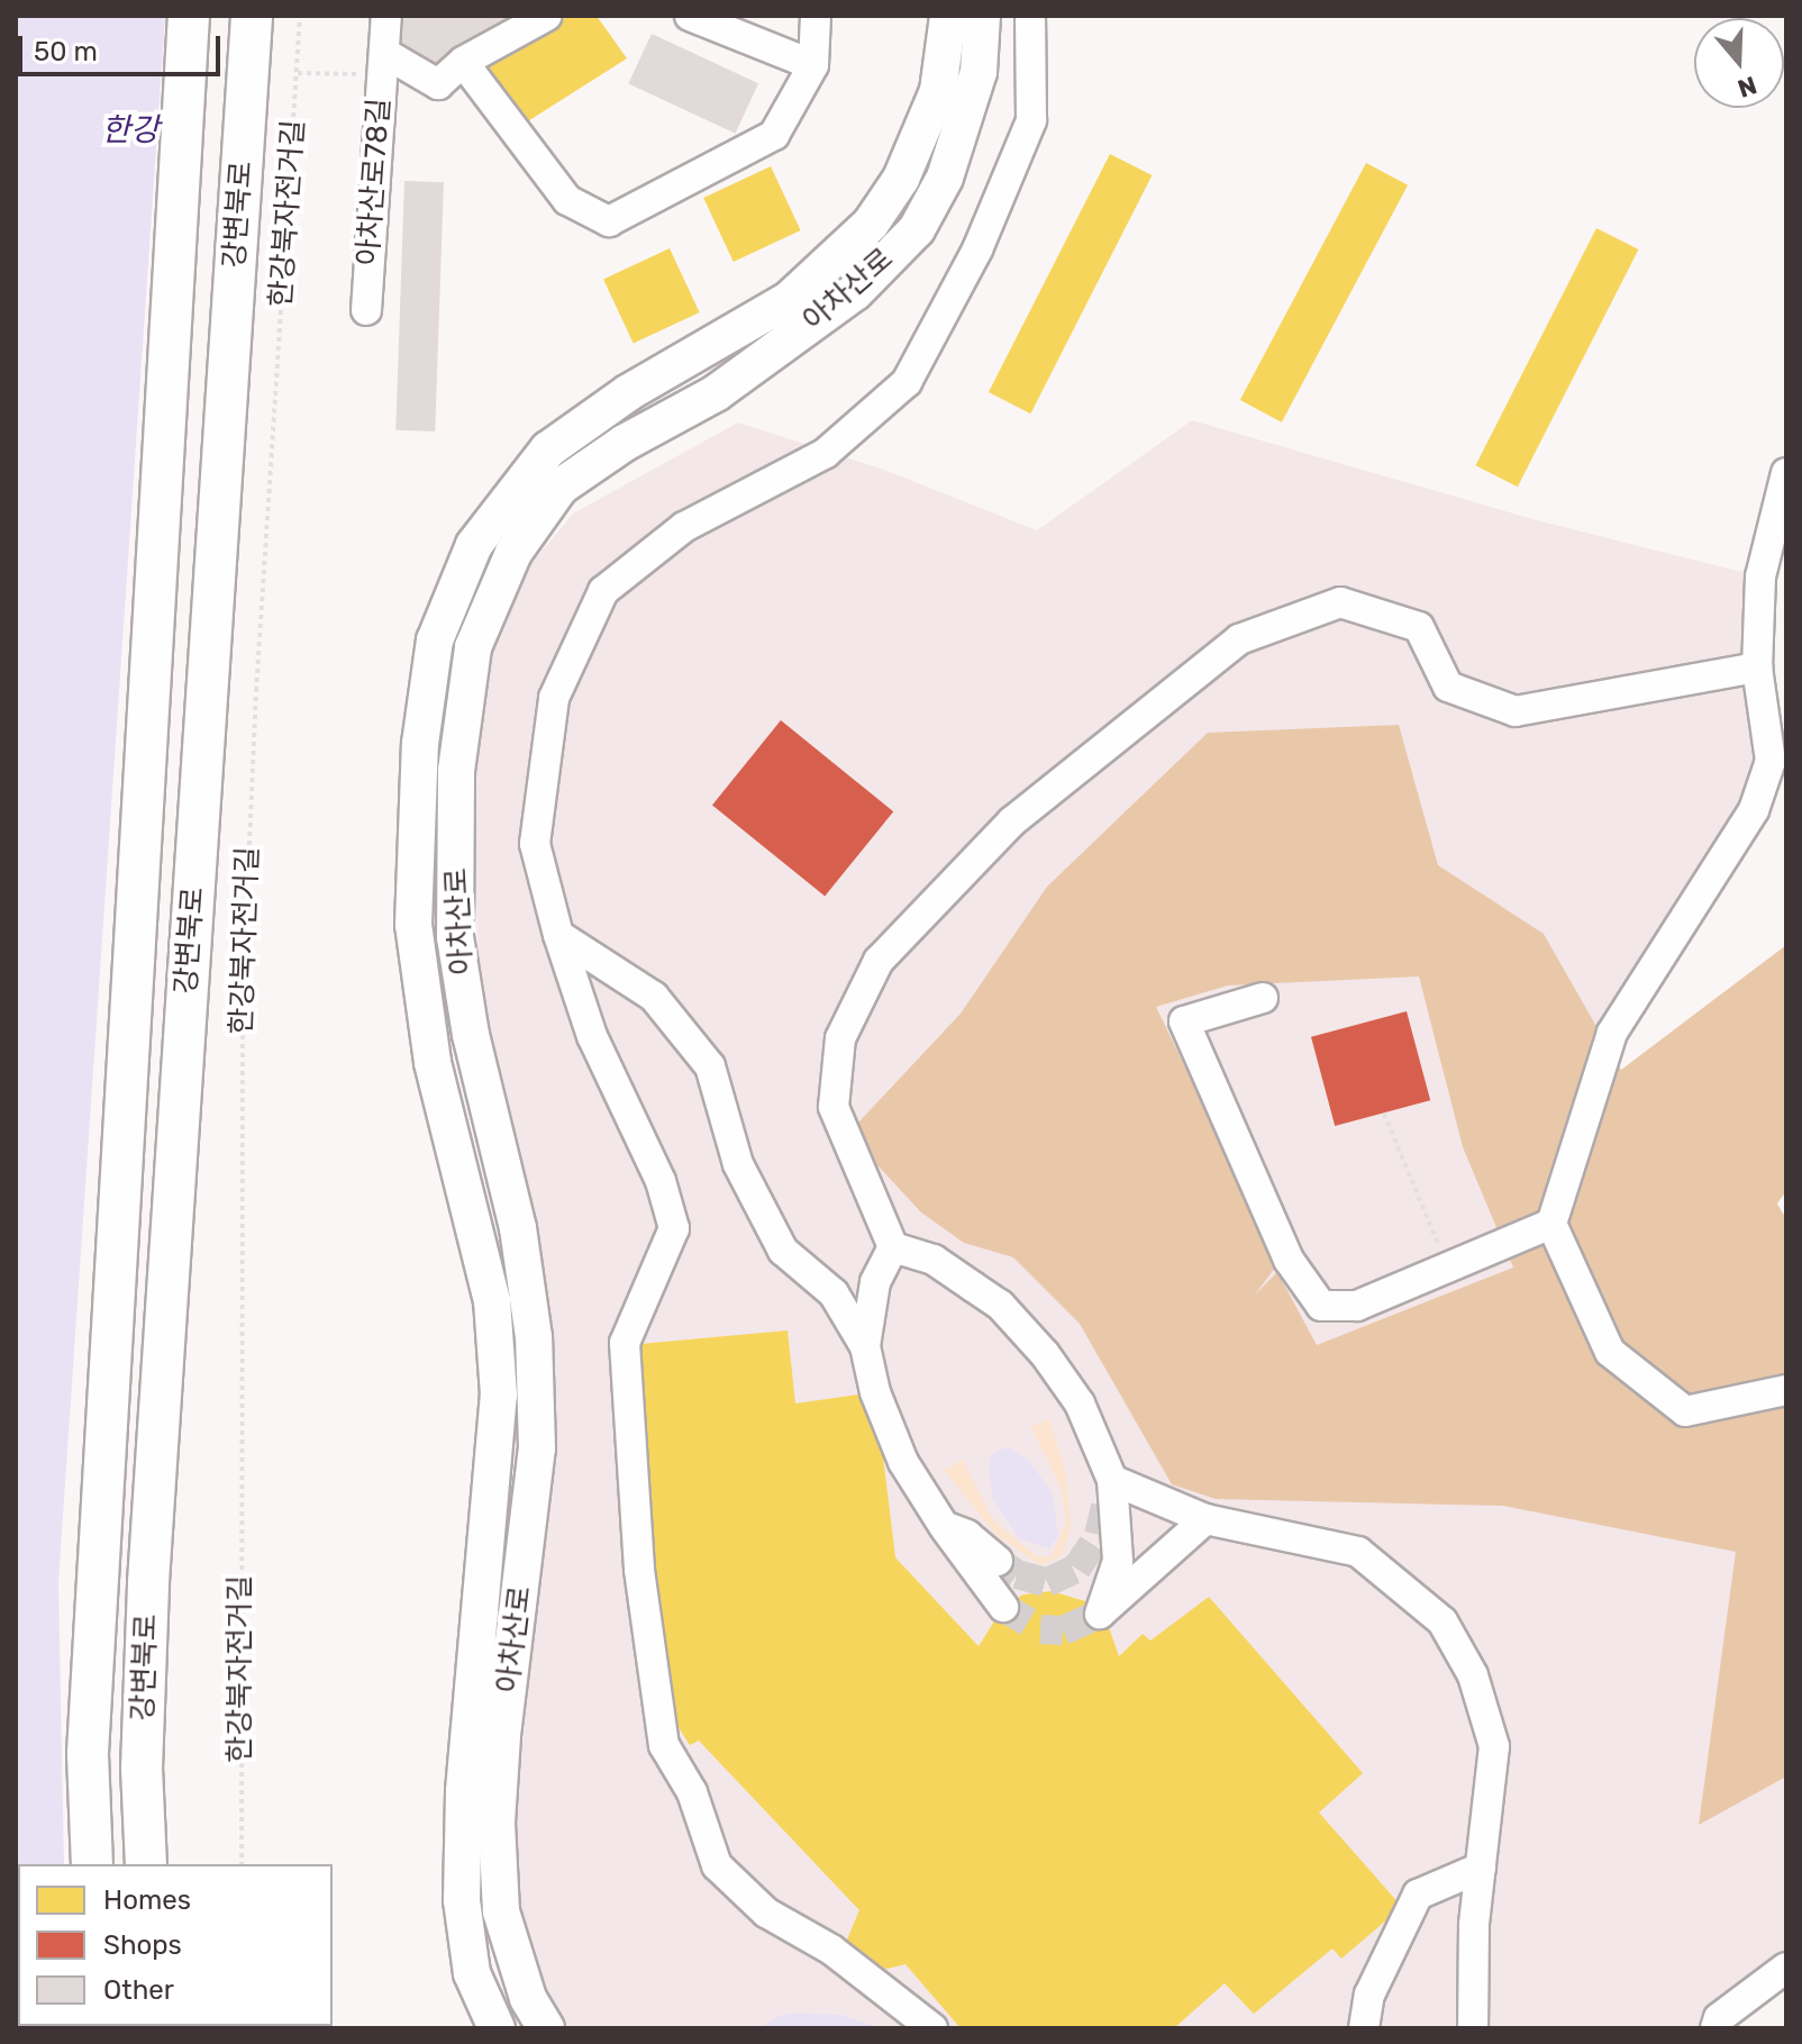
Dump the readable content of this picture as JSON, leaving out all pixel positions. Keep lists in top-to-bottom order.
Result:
{
  "streets": {
    "highway": ["강변북로"],
    "main road": ["아차산로"],
    "street": ["아차산로78길"],
    "path": ["한강북자전거길"]
  },
  "water": ["한강"],
  "legend": ["Homes", "Shops", "Other"],
  "scale_bar": "50 m",
  "north": "bottom"
}
